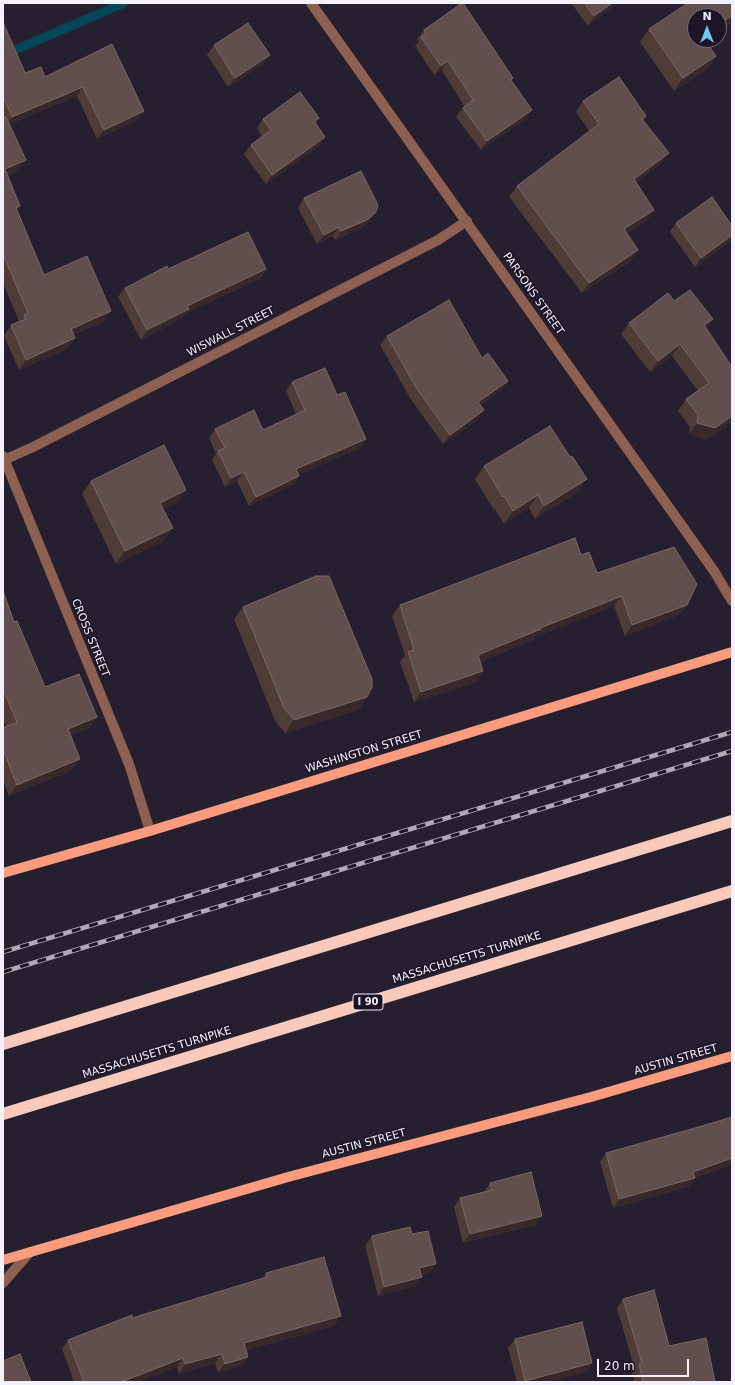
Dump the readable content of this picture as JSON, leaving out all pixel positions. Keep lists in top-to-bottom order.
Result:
{
  "streets": {
    "highway": ["MASSACHUSETTS TURNPIKE", "I 90"],
    "main road": ["WASHINGTON STREET", "AUSTIN STREET"],
    "street": ["PARSONS STREET", "WISWALL STREET", "CROSS STREET"]
  },
  "crossings": [
    ["PARSONS STREET", "WISWALL STREET"],
    ["WISWALL STREET", "CROSS STREET"],
    ["CROSS STREET", "WASHINGTON STREET"]
  ],
  "scale_bar": "20 m",
  "north": "top"
}
